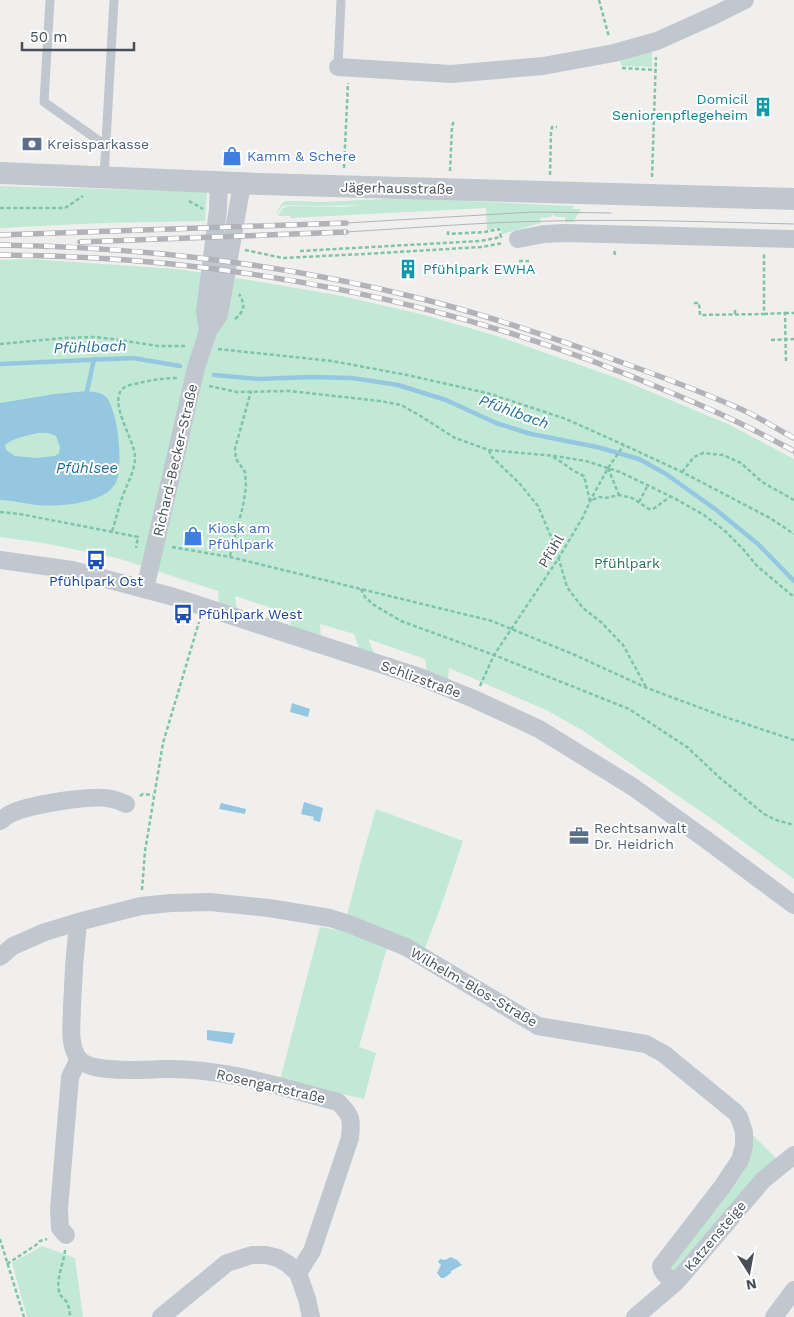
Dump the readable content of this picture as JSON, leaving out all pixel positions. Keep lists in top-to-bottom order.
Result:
{
  "streets": {
    "street": [
      "Jägerhausstraße",
      "Richard-Becker-Straße",
      "Schlizstraße",
      "Wilhelm-Blos-Straße",
      "Rosengartstraße",
      "Katzensteige"
    ],
    "path": ["Pfühl"]
  },
  "crossings": [
    ["Jägerhausstraße", "Richard-Becker-Straße"],
    ["Richard-Becker-Straße", "Schlizstraße"],
    ["Wilhelm-Blos-Straße", "Katzensteige"]
  ],
  "water": ["Pfühlbach", "Pfühlsee"],
  "parks": ["Pfühlpark"],
  "places": {
    "building": ["Domicil Seniorenpflegeheim", "Pfühlpark EWHA"],
    "bank": ["Kreissparkasse"],
    "shop": ["Kamm & Schere", "Kiosk am Pfühlpark"],
    "bus stop": ["Pfühlpark Ost", "Pfühlpark West"],
    "office": ["Rechtsanwalt Dr. Heidrich"]
  },
  "scale_bar": "50 m",
  "north": "bottom"
}
